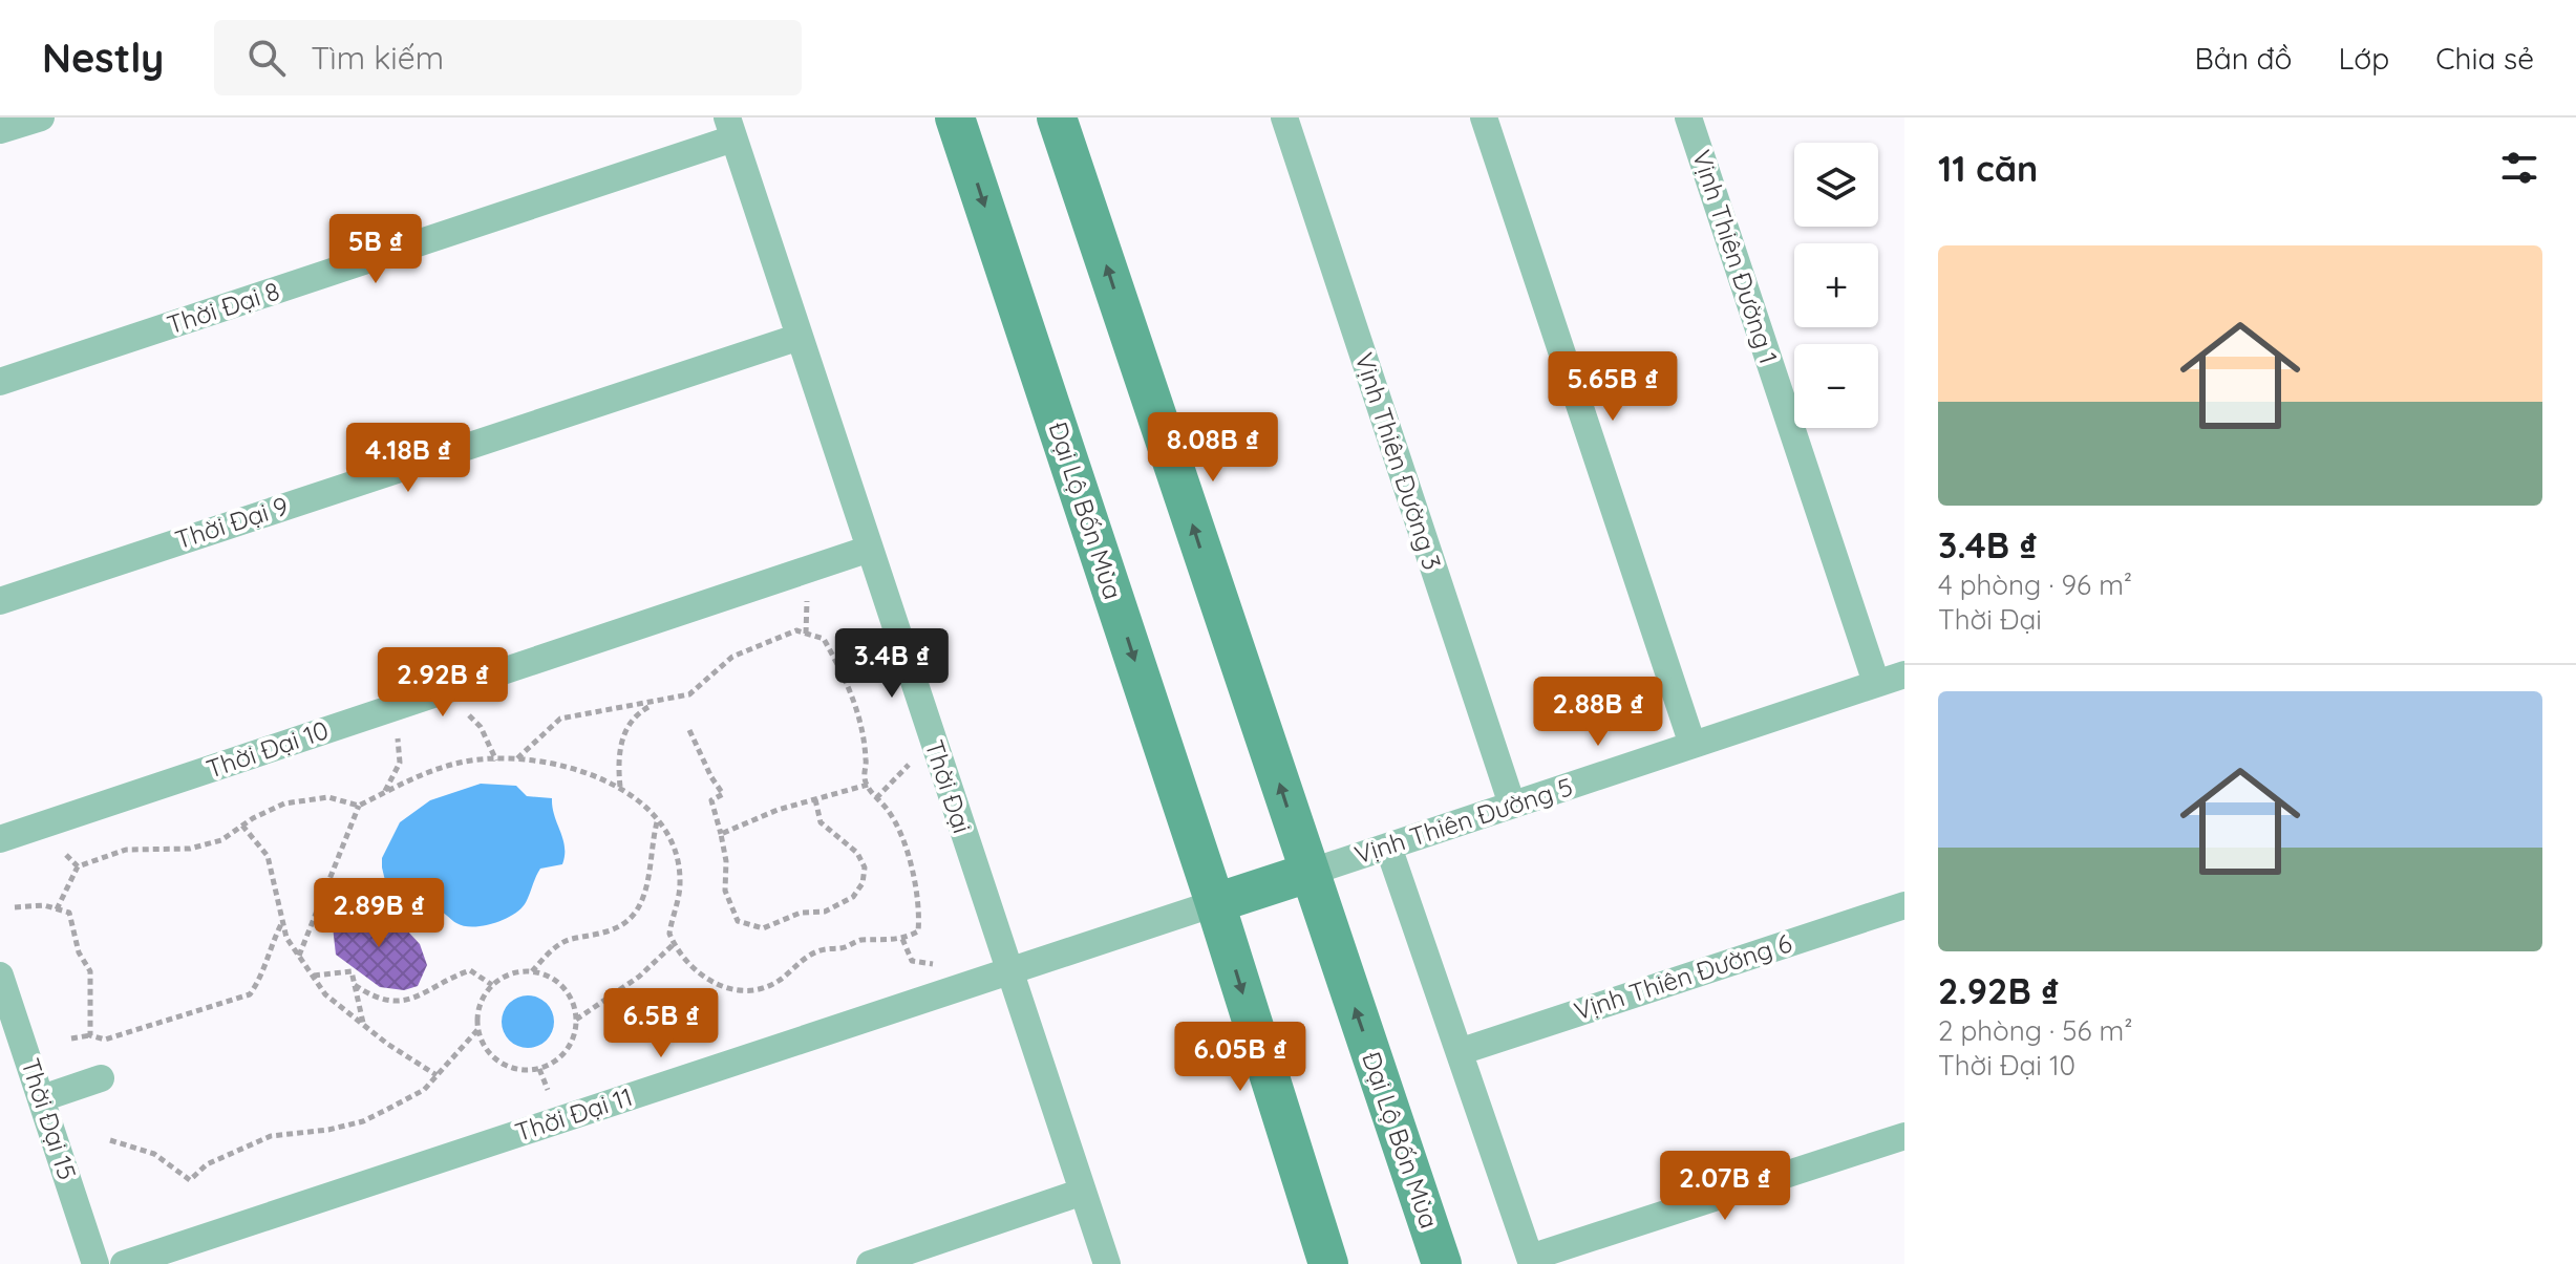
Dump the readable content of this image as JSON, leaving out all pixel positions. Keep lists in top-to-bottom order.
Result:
{
  "streets": {
    "main road": ["Đại Lộ Bốn Mùa"],
    "street": [
      "Vịnh Thiên Đường 1",
      "Thời Đại 8",
      "Vịnh Thiên Đường 3",
      "Thời Đại 9",
      "Thời Đại 10",
      "Thời Đại",
      "Vịnh Thiên Đường 5",
      "Vịnh Thiên Đường 6",
      "Thời Đại 11",
      "Thời Đại 15"
    ]
  },
  "crossings": [
    ["Vịnh Thiên Đường 1", "Vịnh Thiên Đường 5"],
    ["Thời Đại 8", "Thời Đại"],
    ["Vịnh Thiên Đường 3", "Vịnh Thiên Đường 5"],
    ["Đại Lộ Bốn Mùa", "Vịnh Thiên Đường 5"],
    ["Đại Lộ Bốn Mùa", "Thời Đại 11"],
    ["Thời Đại 9", "Thời Đại"],
    ["Thời Đại 10", "Thời Đại"],
    ["Thời Đại", "Thời Đại 11"]
  ],
  "page": {
    "header": "Nestly",
    "search": "Tìm kiếm",
    "nav": ["Bản đồ", "Lớp", "Chia sẻ"],
    "heading": "11 căn",
    "map_buttons": ["+", "−"],
    "price": [
      "5B ₫",
      "5.65B ₫",
      "8.08B ₫",
      "4.18B ₫",
      "3.4B ₫",
      "2.92B ₫",
      "2.88B ₫",
      "2.89B ₫",
      "6.5B ₫",
      "6.05B ₫",
      "2.07B ₫"
    ],
    "list": [
      {
        "name": "3.4B ₫",
        "note": "4 phòng · 96 m² · Thời Đại"
      },
      {
        "name": "2.92B ₫",
        "note": "2 phòng · 56 m² · Thời Đại 10"
      }
    ]
  }
}
